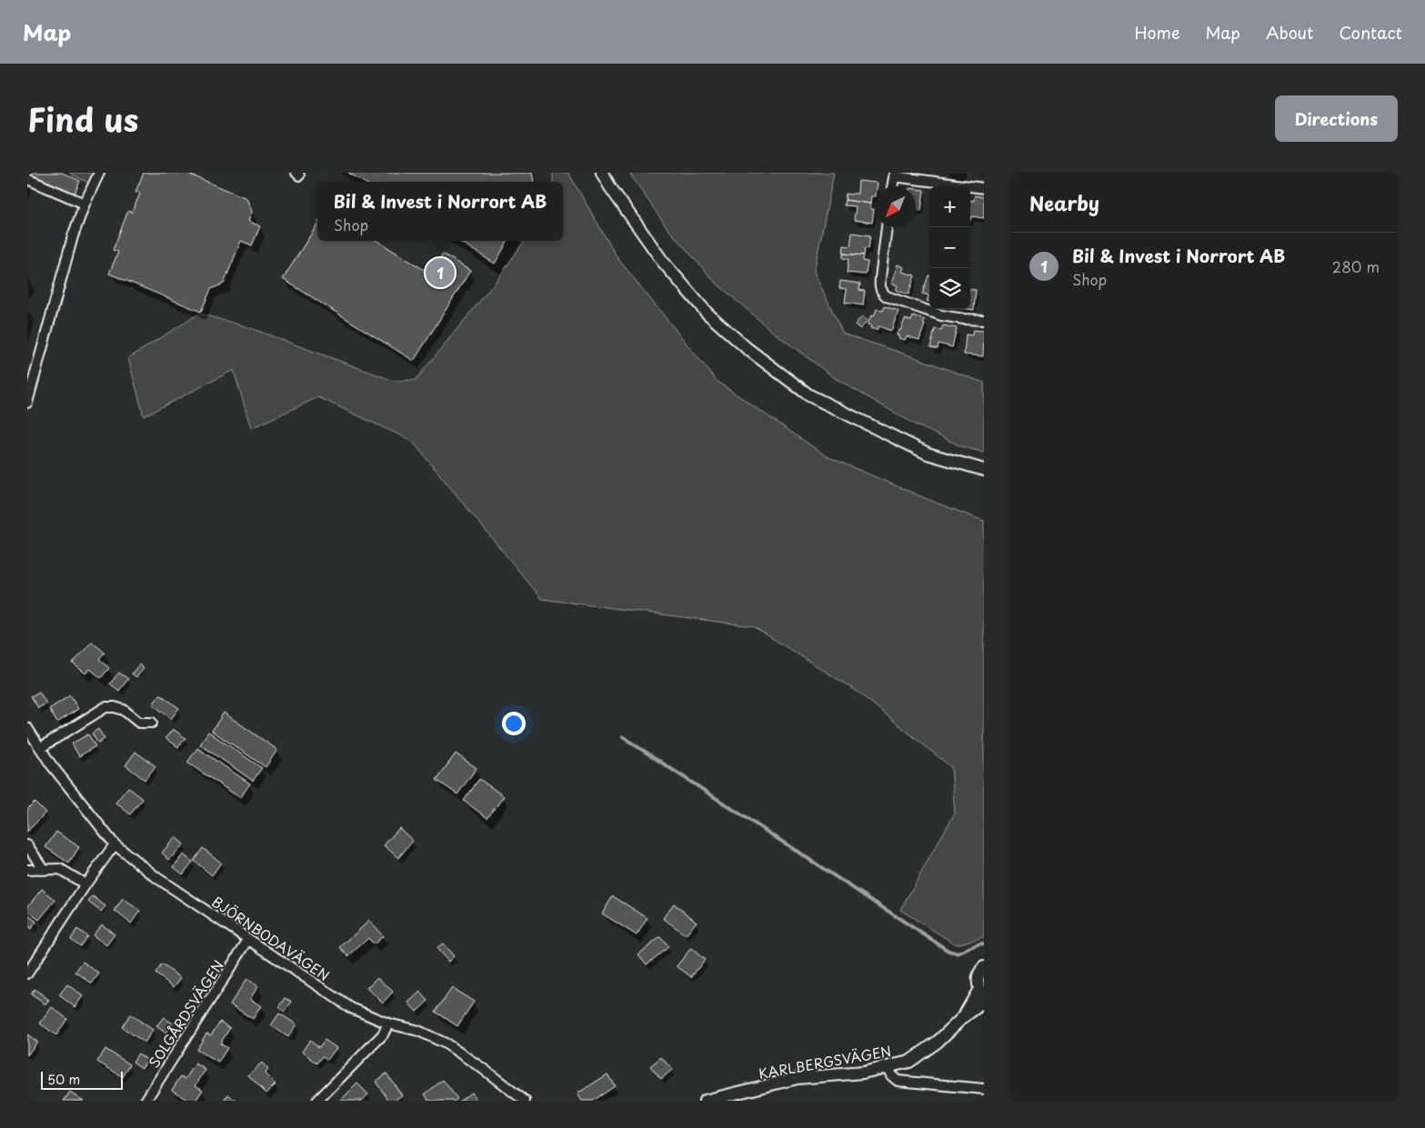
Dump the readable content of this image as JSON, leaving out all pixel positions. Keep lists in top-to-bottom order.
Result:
{
  "streets": {
    "street": ["BJÖRNBODAVÄGEN", "SOLGÅRDSVÄGEN", "KARLBERGSVÄGEN"]
  },
  "crossings": [
    ["BJÖRNBODAVÄGEN", "SOLGÅRDSVÄGEN"]
  ],
  "scale_bar": "50 m",
  "north": "bottom left",
  "page": {
    "header": "Map",
    "nav": [
      "Home",
      "Map",
      "About",
      "Contact"
    ],
    "title": "Find us",
    "buttons": "Directions",
    "heading": "Nearby",
    "popup": ["Bil & Invest i Norrort AB", "Shop"],
    "map_buttons": ["+", "−"],
    "list": [
      {
        "mark": "1",
        "name": "Bil & Invest i Norrort AB",
        "note": "Shop",
        "value": "280 m"
      }
    ],
    "pins": "1",
    "scale": "50 m"
  }
}
